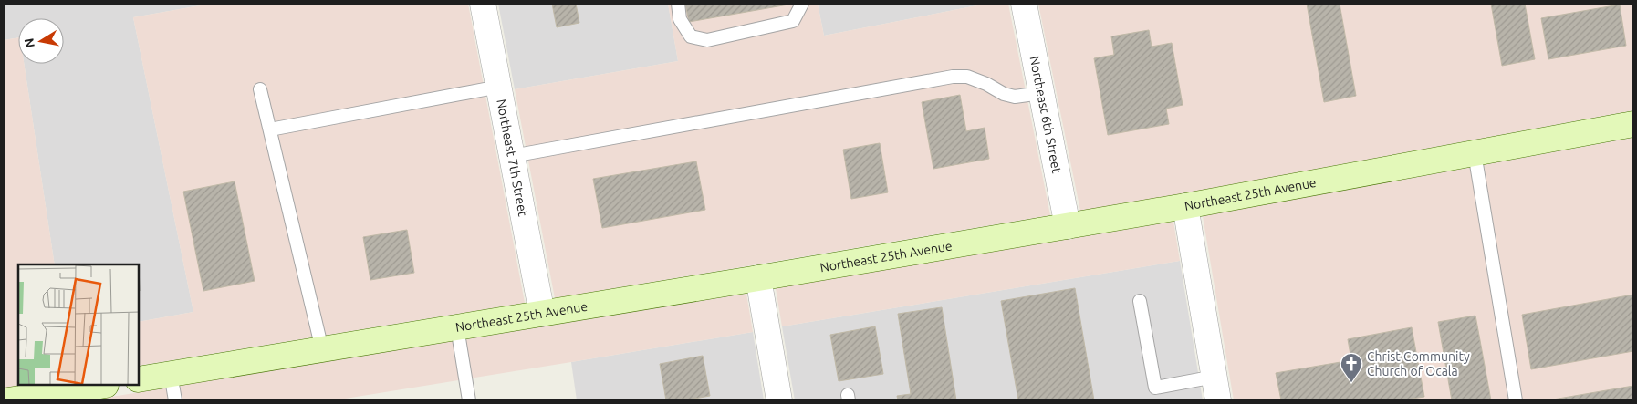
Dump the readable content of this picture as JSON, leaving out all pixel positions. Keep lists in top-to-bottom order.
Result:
{
  "streets": {
    "main road": ["Northeast 25th Avenue"],
    "street": ["Northeast 6th Street", "Northeast 7th Street"]
  },
  "crossings": [
    ["Northeast 6th Street", "Northeast 25th Avenue"],
    ["Northeast 7th Street", "Northeast 25th Avenue"]
  ],
  "places": {
    "church": ["Christ Community Church of Ocala"]
  },
  "north": "left"
}
